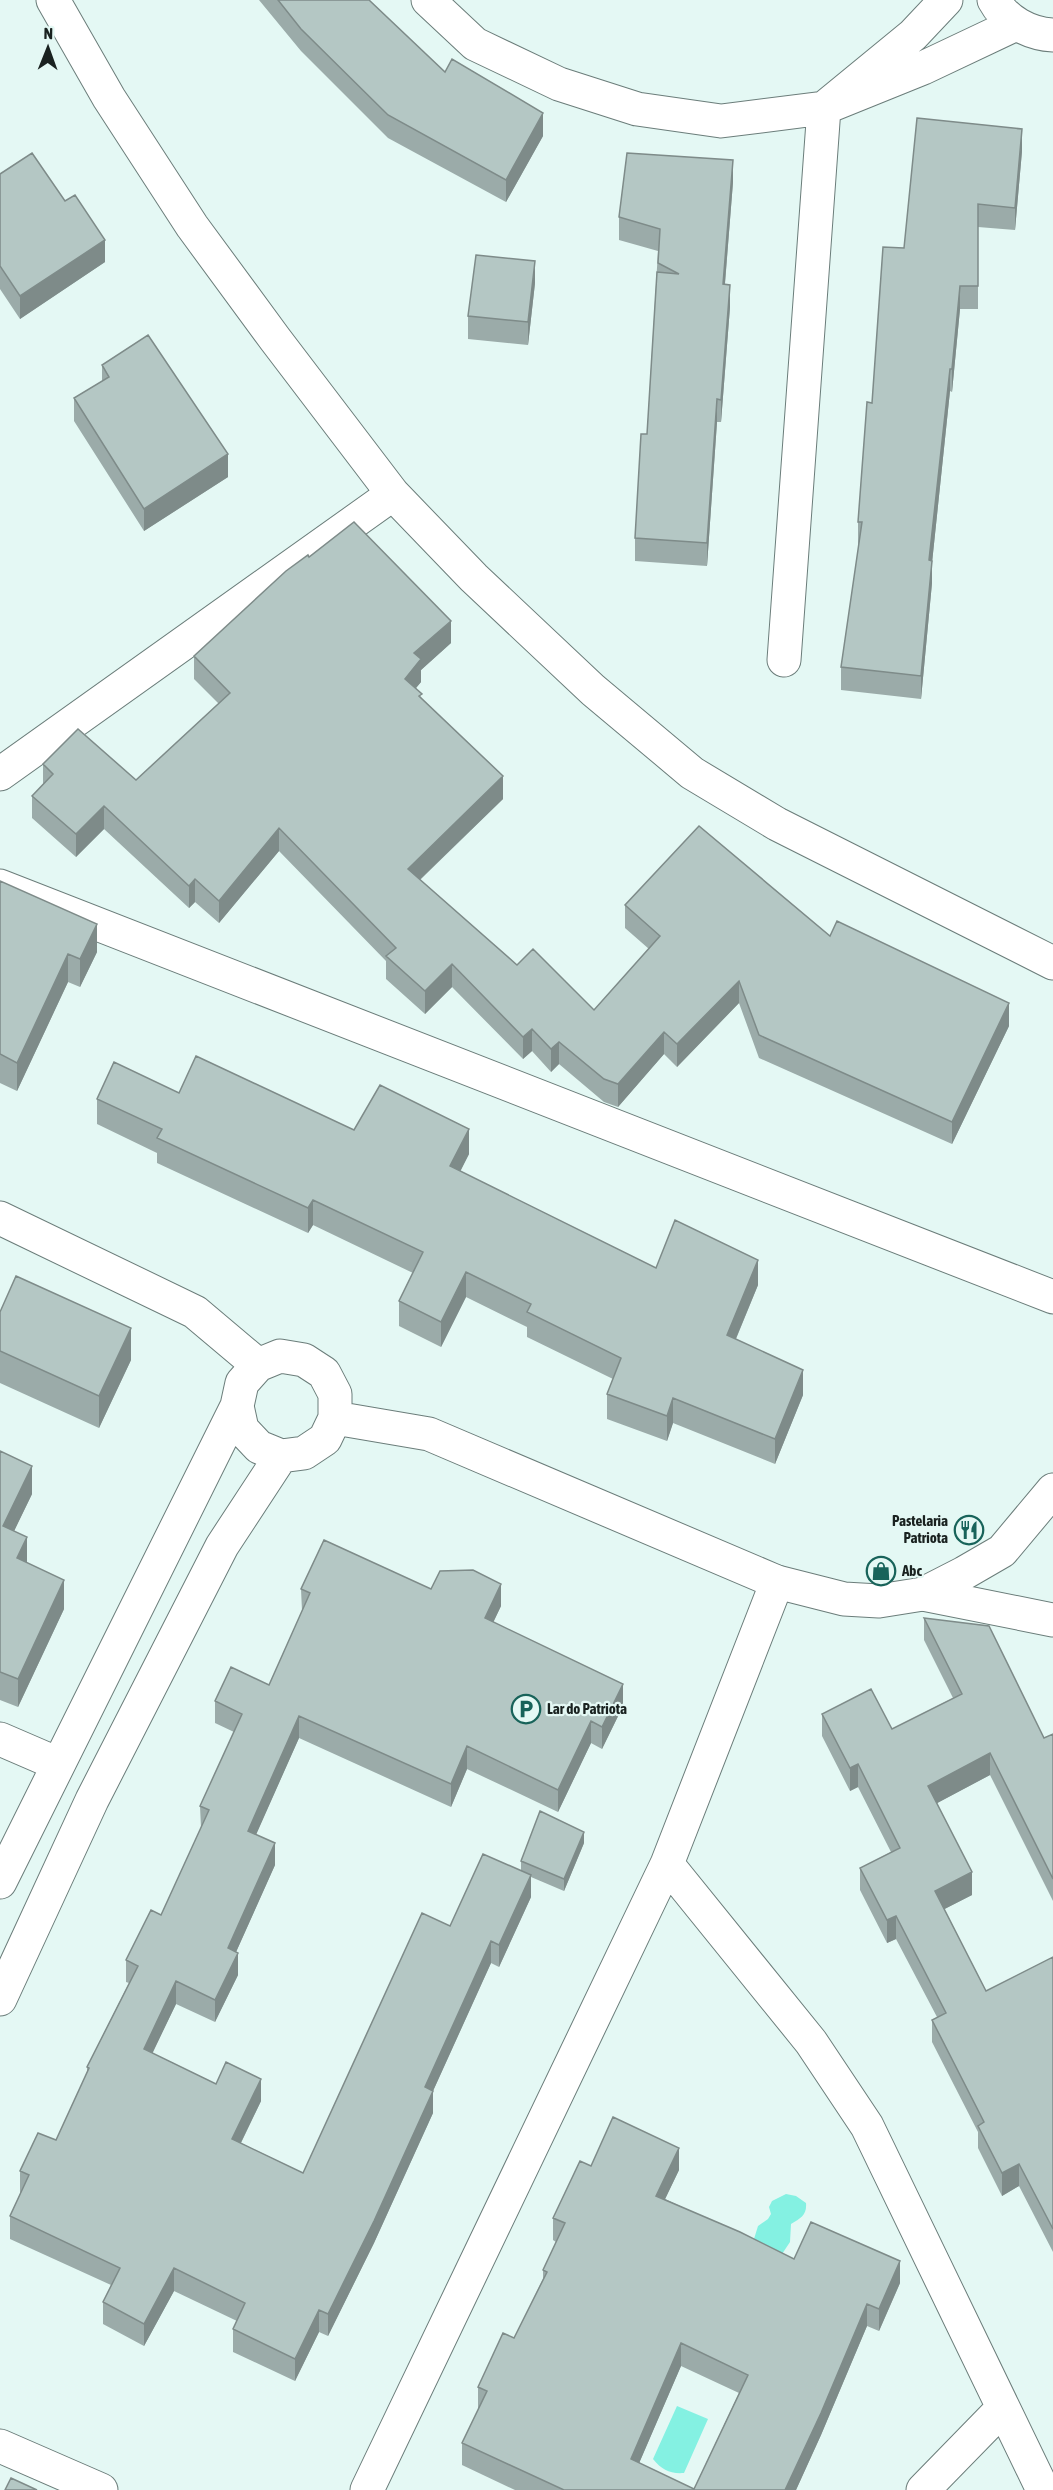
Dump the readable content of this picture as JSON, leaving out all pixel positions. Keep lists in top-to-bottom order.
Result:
{
  "places": {
    "restaurant": ["Pastelaria Patriota"],
    "shop": ["Abc"],
    "parking": ["Lar do Patriota"]
  },
  "north": "top"
}
